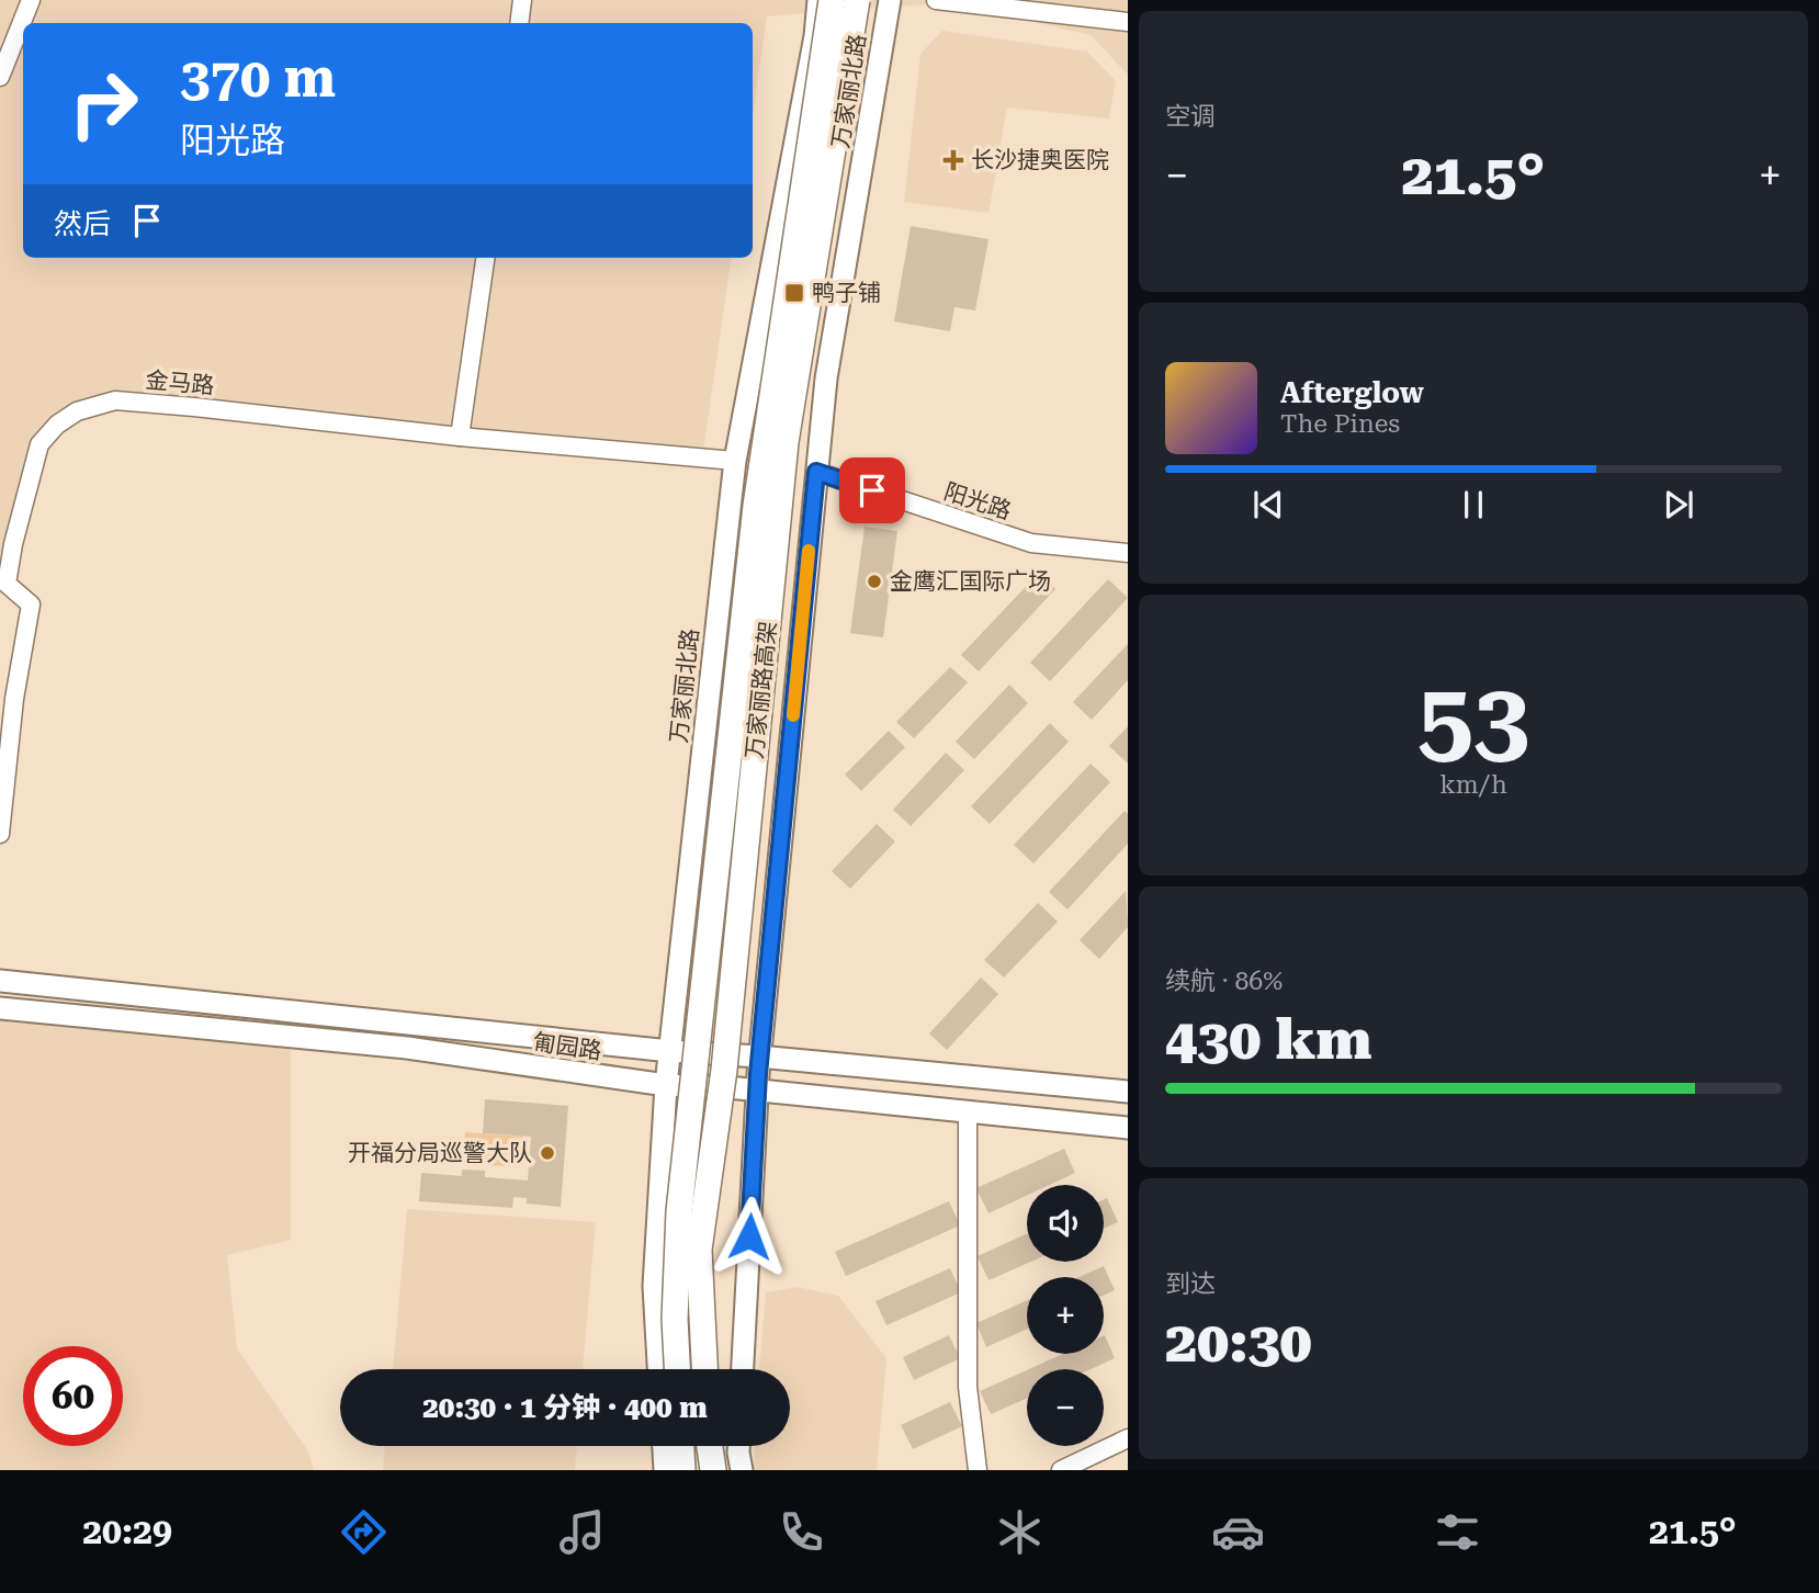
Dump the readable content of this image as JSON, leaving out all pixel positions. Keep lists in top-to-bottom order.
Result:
{
  "streets": {
    "highway": ["万家丽路高架"],
    "main road": ["万家丽北路", "匍园路"],
    "street": ["金马路", "阳光路"]
  },
  "crossings": [
    ["万家丽北路", "金马路"],
    ["万家丽北路", "阳光路"],
    ["万家丽北路", "匍园路"]
  ],
  "places": {
    "health": ["长沙捷奥医院"],
    "transit": ["鸭子铺"],
    "other": ["金鹰汇国际广场", "开福分局巡警大队"]
  },
  "page": {
    "tile": [
      "空调",
      ["53", "km/h"],
      ["续航 · 86%", "430 km"],
      ["到达", "20:30"]
    ],
    "turn": ["370 m", "阳光路"],
    "heat": ["−", "21.5°", "+"],
    "then": "然后",
    "song": ["Afterglow", "The Pines"],
    "map_buttons": ["+", "−"],
    "limit": "60",
    "trip": "20:30 · 1 分钟 · 400 m",
    "tabs": ["20:29", "21.5°"]
  }
}
